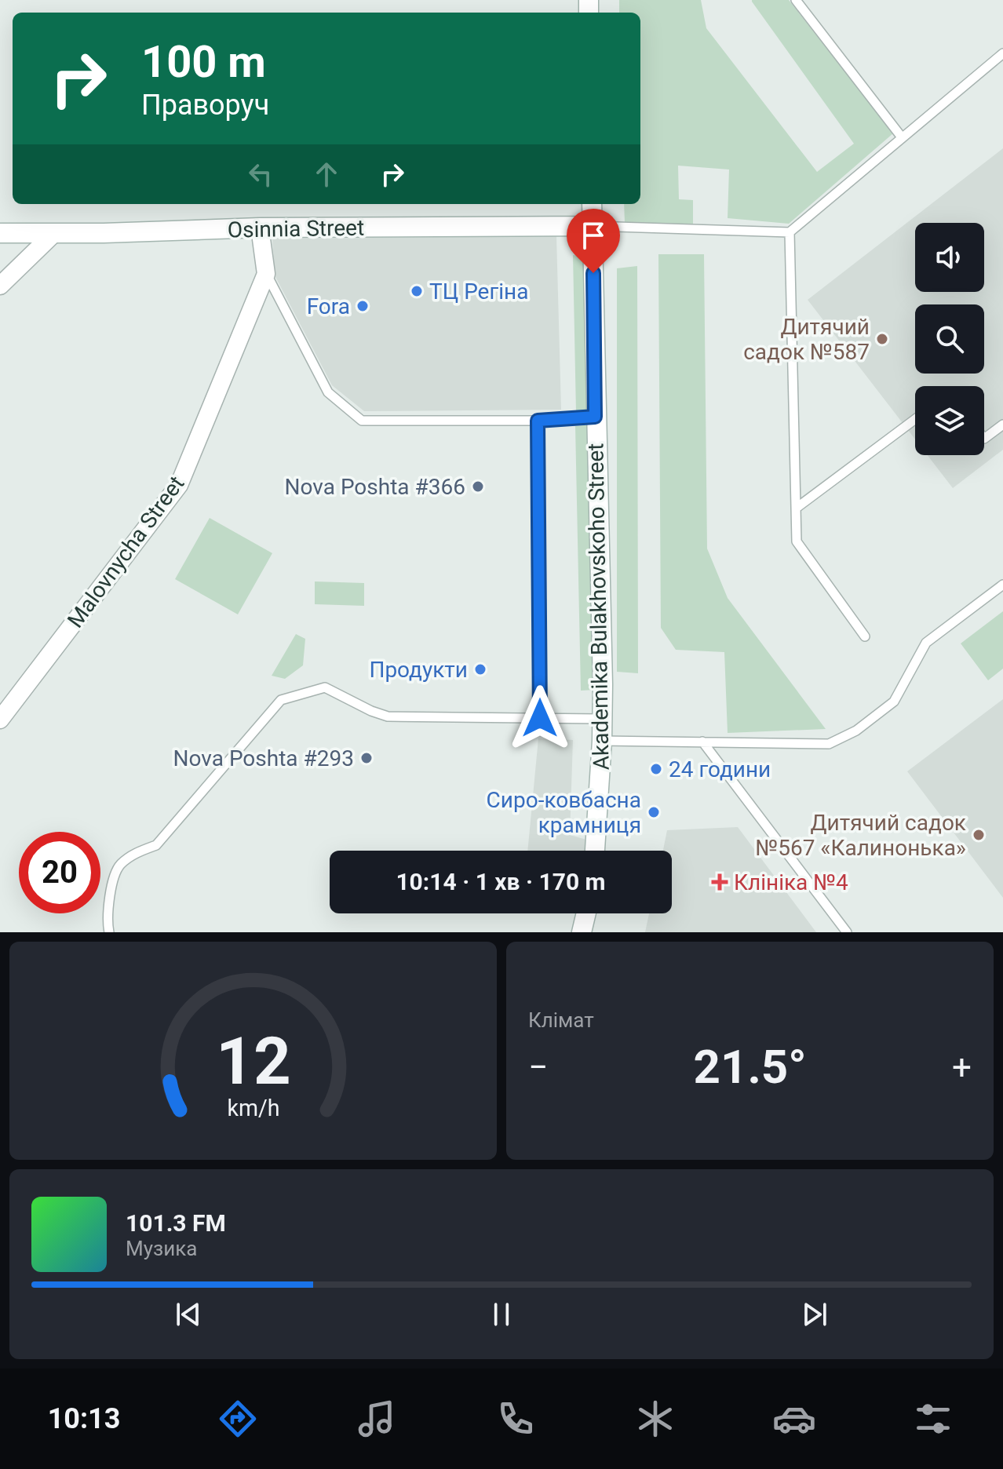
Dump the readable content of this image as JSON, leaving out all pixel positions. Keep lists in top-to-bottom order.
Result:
{
  "streets": {
    "street": ["Osinnia Street", "Malovnycha Street", "Akademika Bulakhovskoho Street"]
  },
  "crossings": [
    ["Osinnia Street", "Akademika Bulakhovskoho Street"]
  ],
  "places": {
    "other": [
      "ТЦ Регіна",
      "Fora",
      "Дитячий садок №587",
      "Nova Poshta #366",
      "Продукти",
      "Nova Poshta #293",
      "24 години",
      "Сиро-ковбасна крамниця",
      "Дитячий садок №567 «Калинонька»"
    ],
    "health": ["Клініка №4"]
  },
  "page": {
    "turn": ["100 m", "Праворуч"],
    "limit": "20",
    "trip": "10:14 · 1 хв · 170 m",
    "tile": "Клімат",
    "heat": ["−", "21.5°", "+"],
    "song": ["101.3 FM", "Музика"],
    "tabs": "10:13",
    "gauge": ["12", "km/h"]
  }
}
